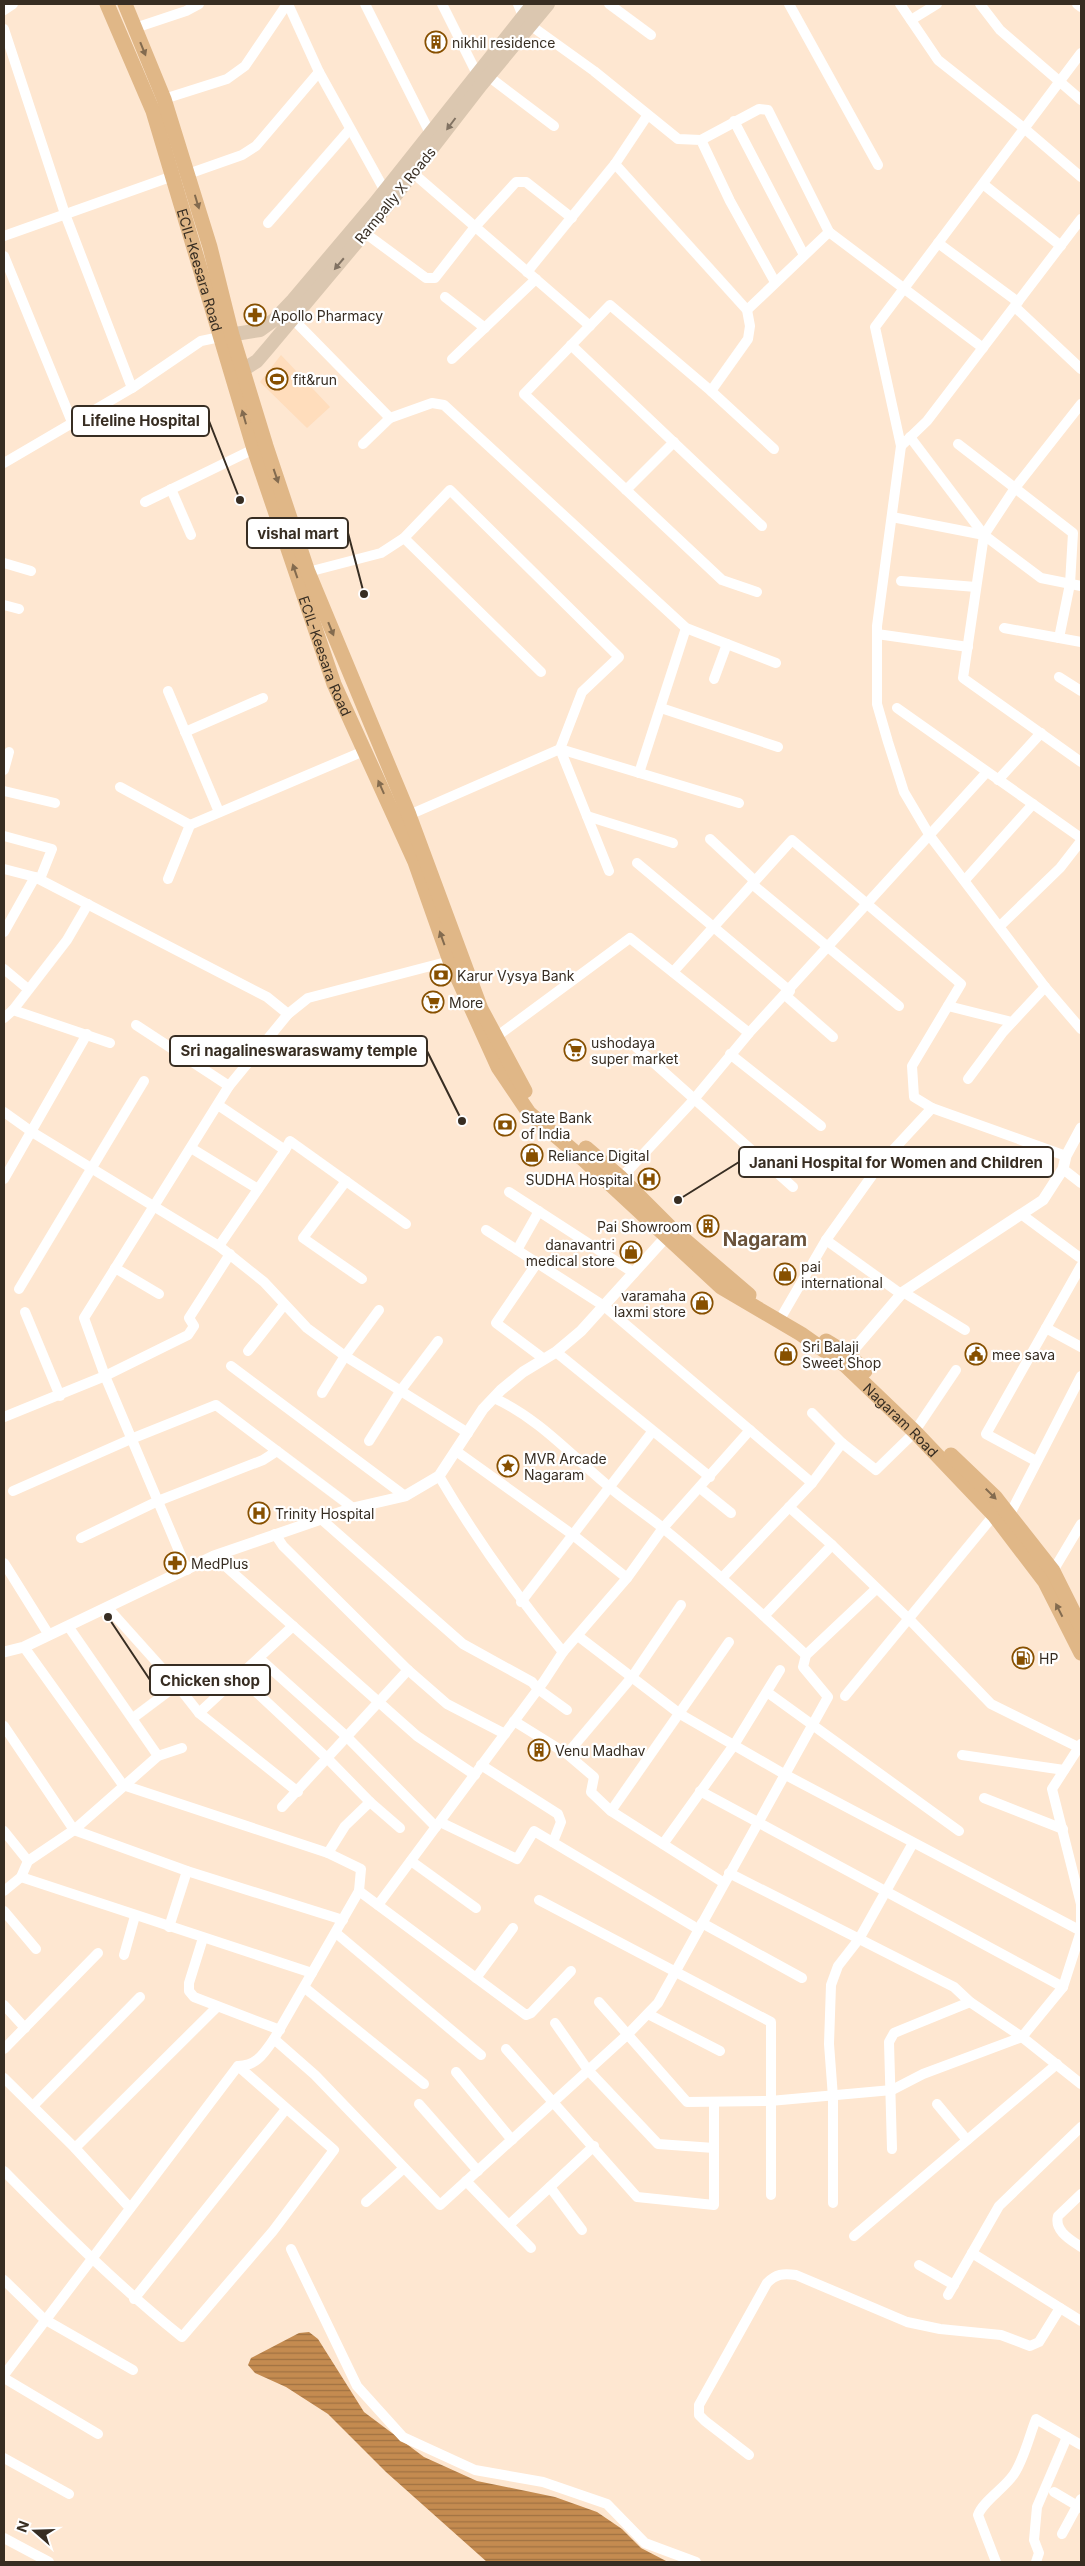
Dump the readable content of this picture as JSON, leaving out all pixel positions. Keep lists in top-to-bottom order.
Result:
{
  "streets": {
    "main road": ["Rampally X Roads", "ECIL-Keesara Road", "Nagaram Road"]
  },
  "crossings": [
    ["Rampally X Roads", "ECIL-Keesara Road"],
    ["ECIL-Keesara Road", "Nagaram Road"]
  ],
  "districts": ["Nagaram"],
  "places": {
    "building": ["nikhil residence", "Pai Showroom", "Venu Madhav"],
    "pharmacy": ["Apollo Pharmacy", "MedPlus"],
    "sports": ["fit&run"],
    "other": [
      "Lifeline Hospital",
      "vishal mart",
      "Sri nagalineswaraswamy temple",
      "Janani Hospital for Women and Children",
      "Chicken shop"
    ],
    "bank": ["Karur Vysya Bank", "State Bank of India"],
    "supermarket": ["More", "ushodaya super market"],
    "shop": [
      "Reliance Digital",
      "danavantri medical store",
      "pai international",
      "varamaha laxmi store",
      "Sri Balaji Sweet Shop"
    ],
    "hospital": ["SUDHA Hospital", "Trinity Hospital"],
    "public building": ["mee sava"],
    "place": ["MVR Arcade Nagaram"],
    "fuel station": ["HP"]
  },
  "north": "left"
}
